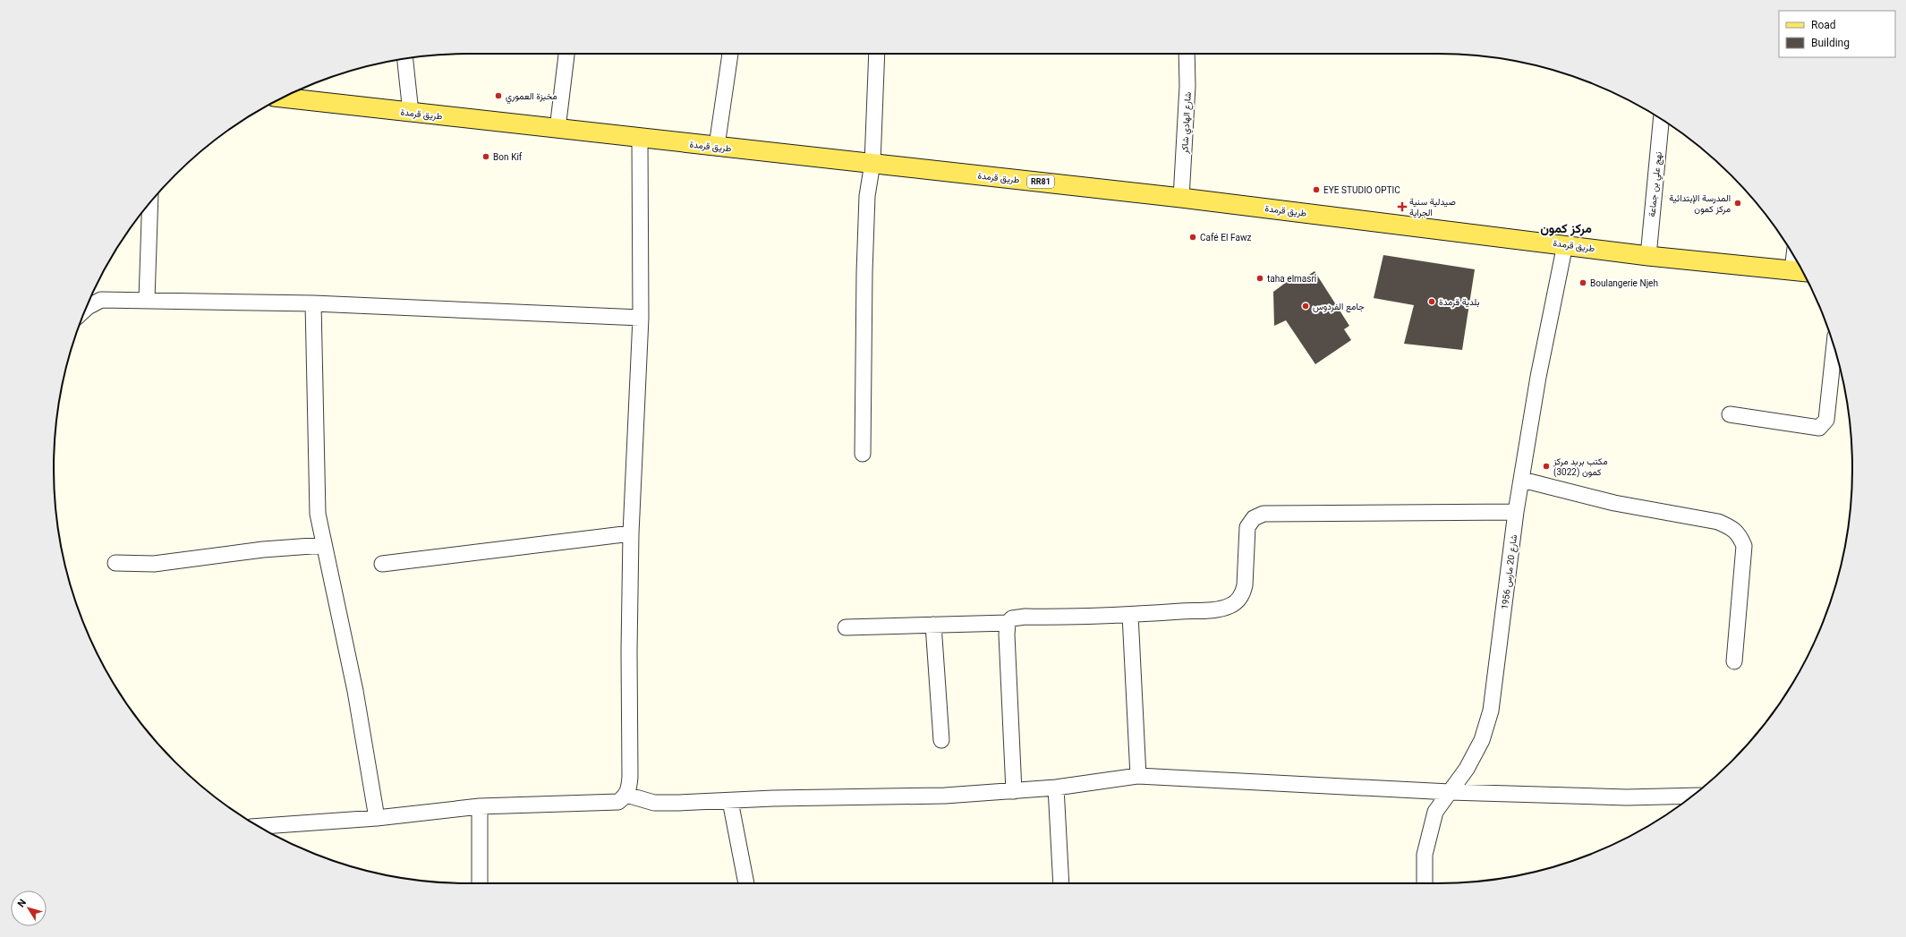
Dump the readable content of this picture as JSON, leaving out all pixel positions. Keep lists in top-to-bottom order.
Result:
{
  "streets": {
    "main road": ["طريق قرمدة", "RR81"],
    "street": ["شارع الهادي شاكر", "نهج علي بن جماعة", "شارع 20 مارس 1956"]
  },
  "crossings": [
    ["طريق قرمدة", "شارع الهادي شاكر"],
    ["طريق قرمدة", "نهج علي بن جماعة"],
    ["طريق قرمدة", "شارع 20 مارس 1956"]
  ],
  "districts": ["مركز كمون"],
  "places": {
    "other": [
      "مخبزة العموري",
      "Bon Kif",
      "EYE STUDIO OPTIC",
      "المدرسة الإبتدائية مركز كمون",
      "Café El Fawz",
      "taha elmasri",
      "Boulangerie Njeh",
      "بلدية قرمدة",
      "جامع الفردوس",
      "مكتب بريد مركز كمون (3022)"
    ],
    "health": ["صيدلية سنية الجراية"]
  },
  "legend": ["Road", "Building"],
  "north": "top left"
}
